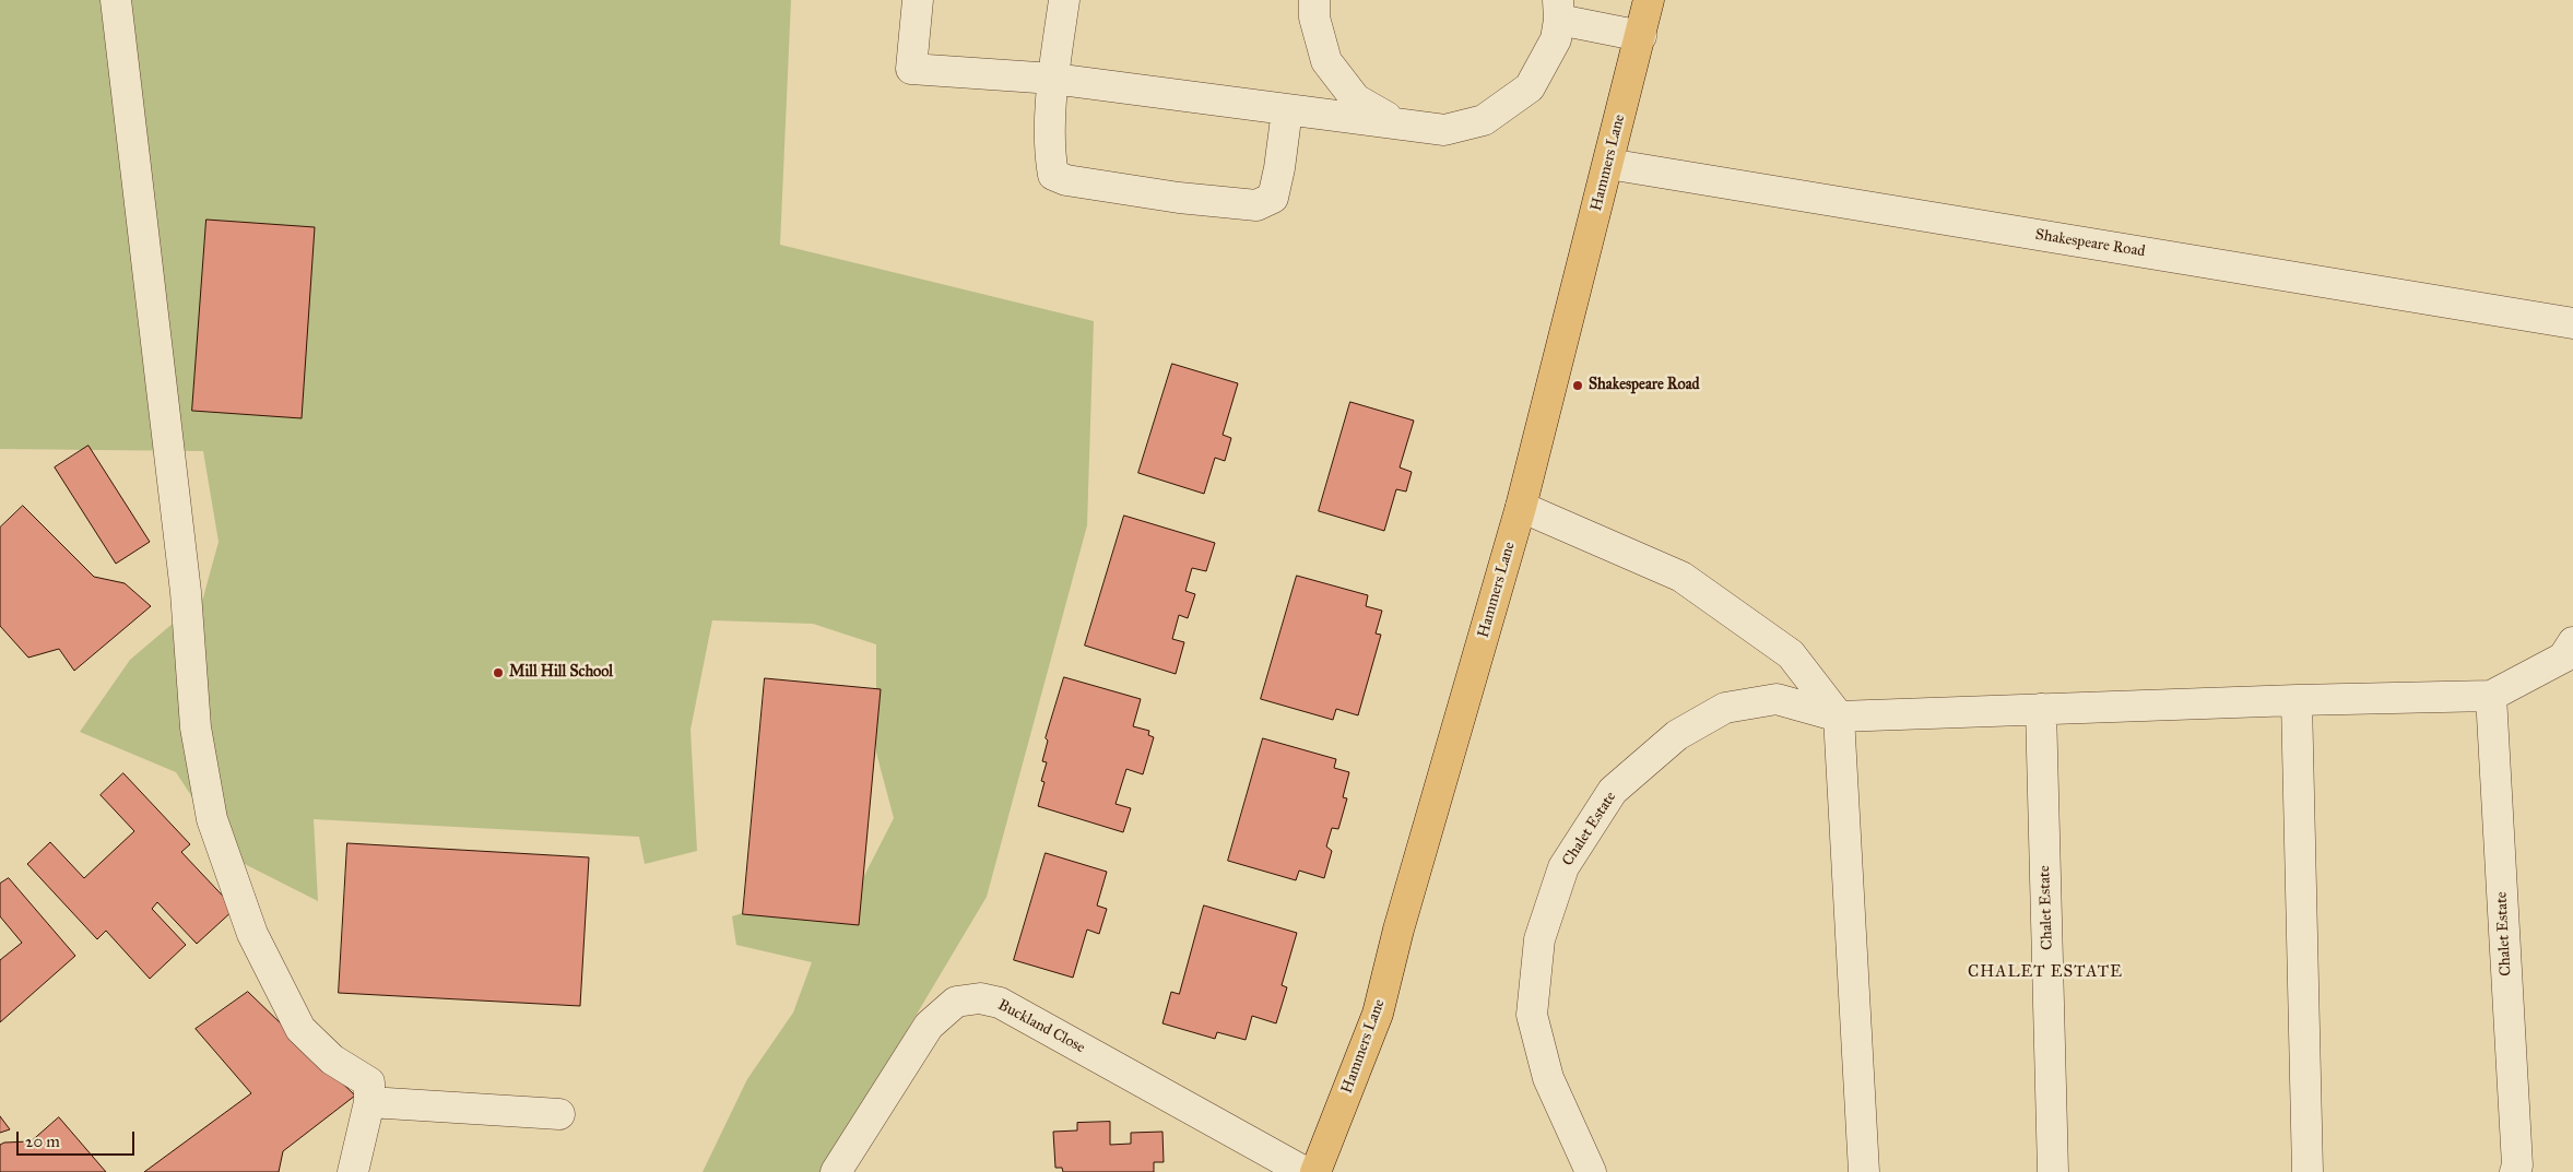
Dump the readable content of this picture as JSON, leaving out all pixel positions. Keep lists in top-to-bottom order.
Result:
{
  "streets": {
    "main road": ["Hammers Lane"],
    "street": ["Shakespeare Road", "Chalet Estate", "Buckland Close"]
  },
  "crossings": [
    ["Hammers Lane", "Shakespeare Road"]
  ],
  "districts": ["CHALET ESTATE"],
  "places": ["Shakespeare Road", "Mill Hill School"],
  "scale_bar": "20 m"
}
